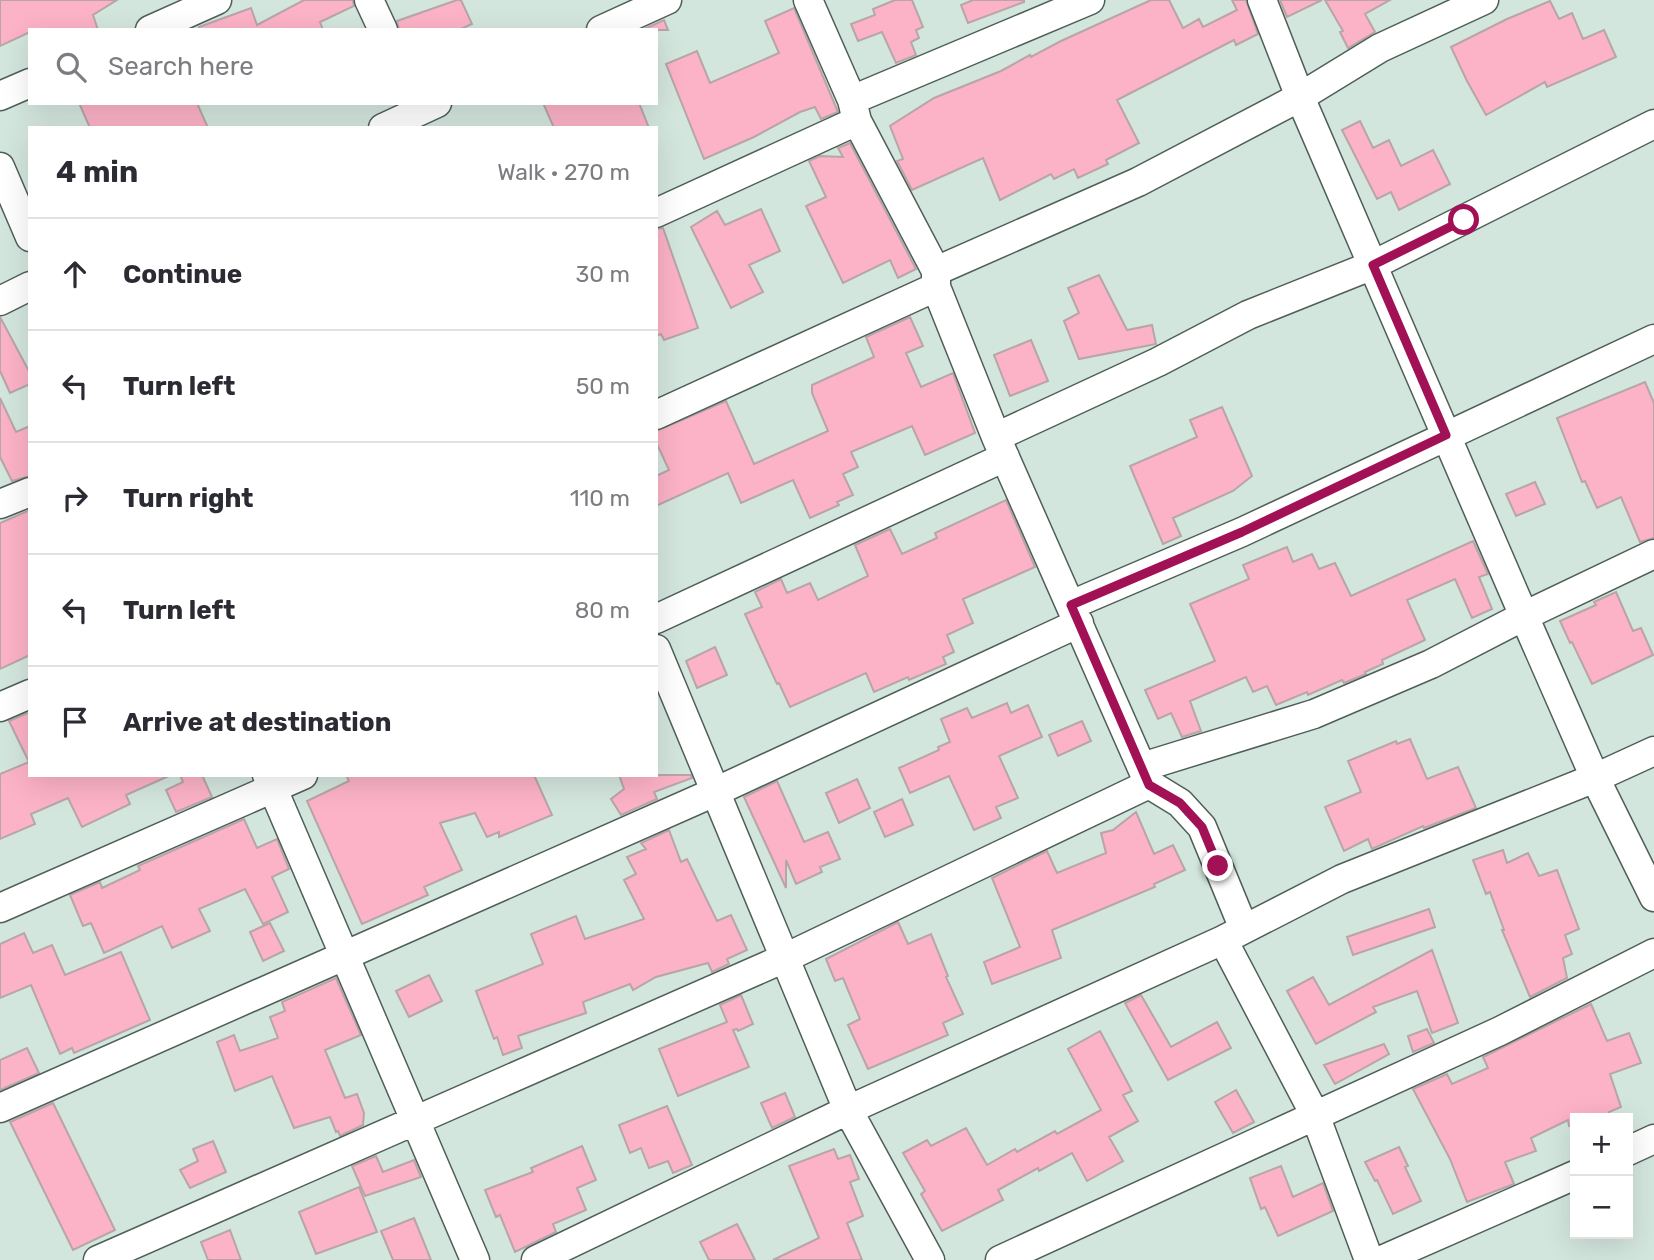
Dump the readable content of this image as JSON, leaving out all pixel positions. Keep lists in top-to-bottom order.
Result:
{
  "page": {
    "search": "Search here",
    "heading": ["4 min", "Walk · 270 m"],
    "list": [
      ["Continue", "30 m"],
      ["Turn left", "50 m"],
      ["Turn right", "110 m"],
      ["Turn left", "80 m"],
      "Arrive at destination"
    ],
    "map_buttons": ["+", "−"]
  }
}
